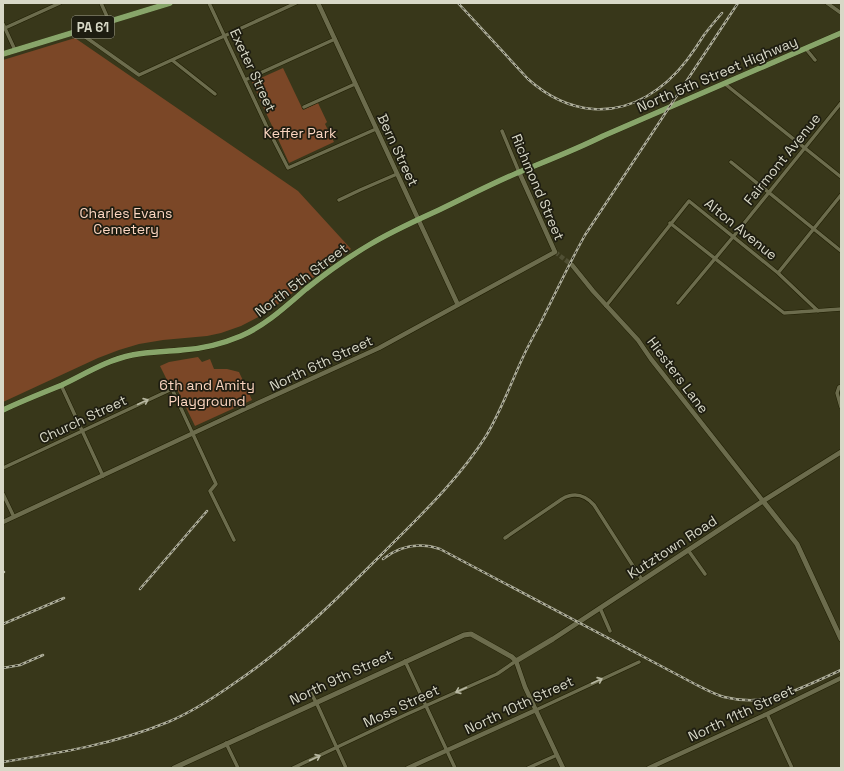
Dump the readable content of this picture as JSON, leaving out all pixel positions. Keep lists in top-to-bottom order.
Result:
{
  "streets": {
    "main road": [
      "PA 61",
      "North 5th Street Highway",
      "North 5th Street",
      "Kutztown Road",
      "North 9th Street"
    ],
    "street": [
      "Exeter Street",
      "Bern Street",
      "Fairmont Avenue",
      "Richmond Street",
      "Alton Avenue",
      "North 6th Street",
      "Hiesters Lane",
      "Church Street",
      "North 10th Street",
      "Moss Street",
      "North 11th Street"
    ]
  },
  "crossings": [
    ["Exeter Street", "Bern Street"],
    ["North 5th Street Highway", "North 5th Street"],
    ["Bern Street", "North 5th Street"],
    ["Bern Street", "North 6th Street"],
    ["Fairmont Avenue", "Alton Avenue"],
    ["Richmond Street", "North 5th Street"],
    ["Richmond Street", "North 6th Street"],
    ["North 6th Street", "Church Street"],
    ["Hiesters Lane", "Kutztown Road"],
    ["Kutztown Road", "North 9th Street"],
    ["Kutztown Road", "Moss Street"],
    ["North 9th Street", "Moss Street"]
  ],
  "one_way": ["North 10th Street"],
  "parks": ["Keffer Park", "Charles Evans Cemetery", "6th and Amity Playground"]
}
